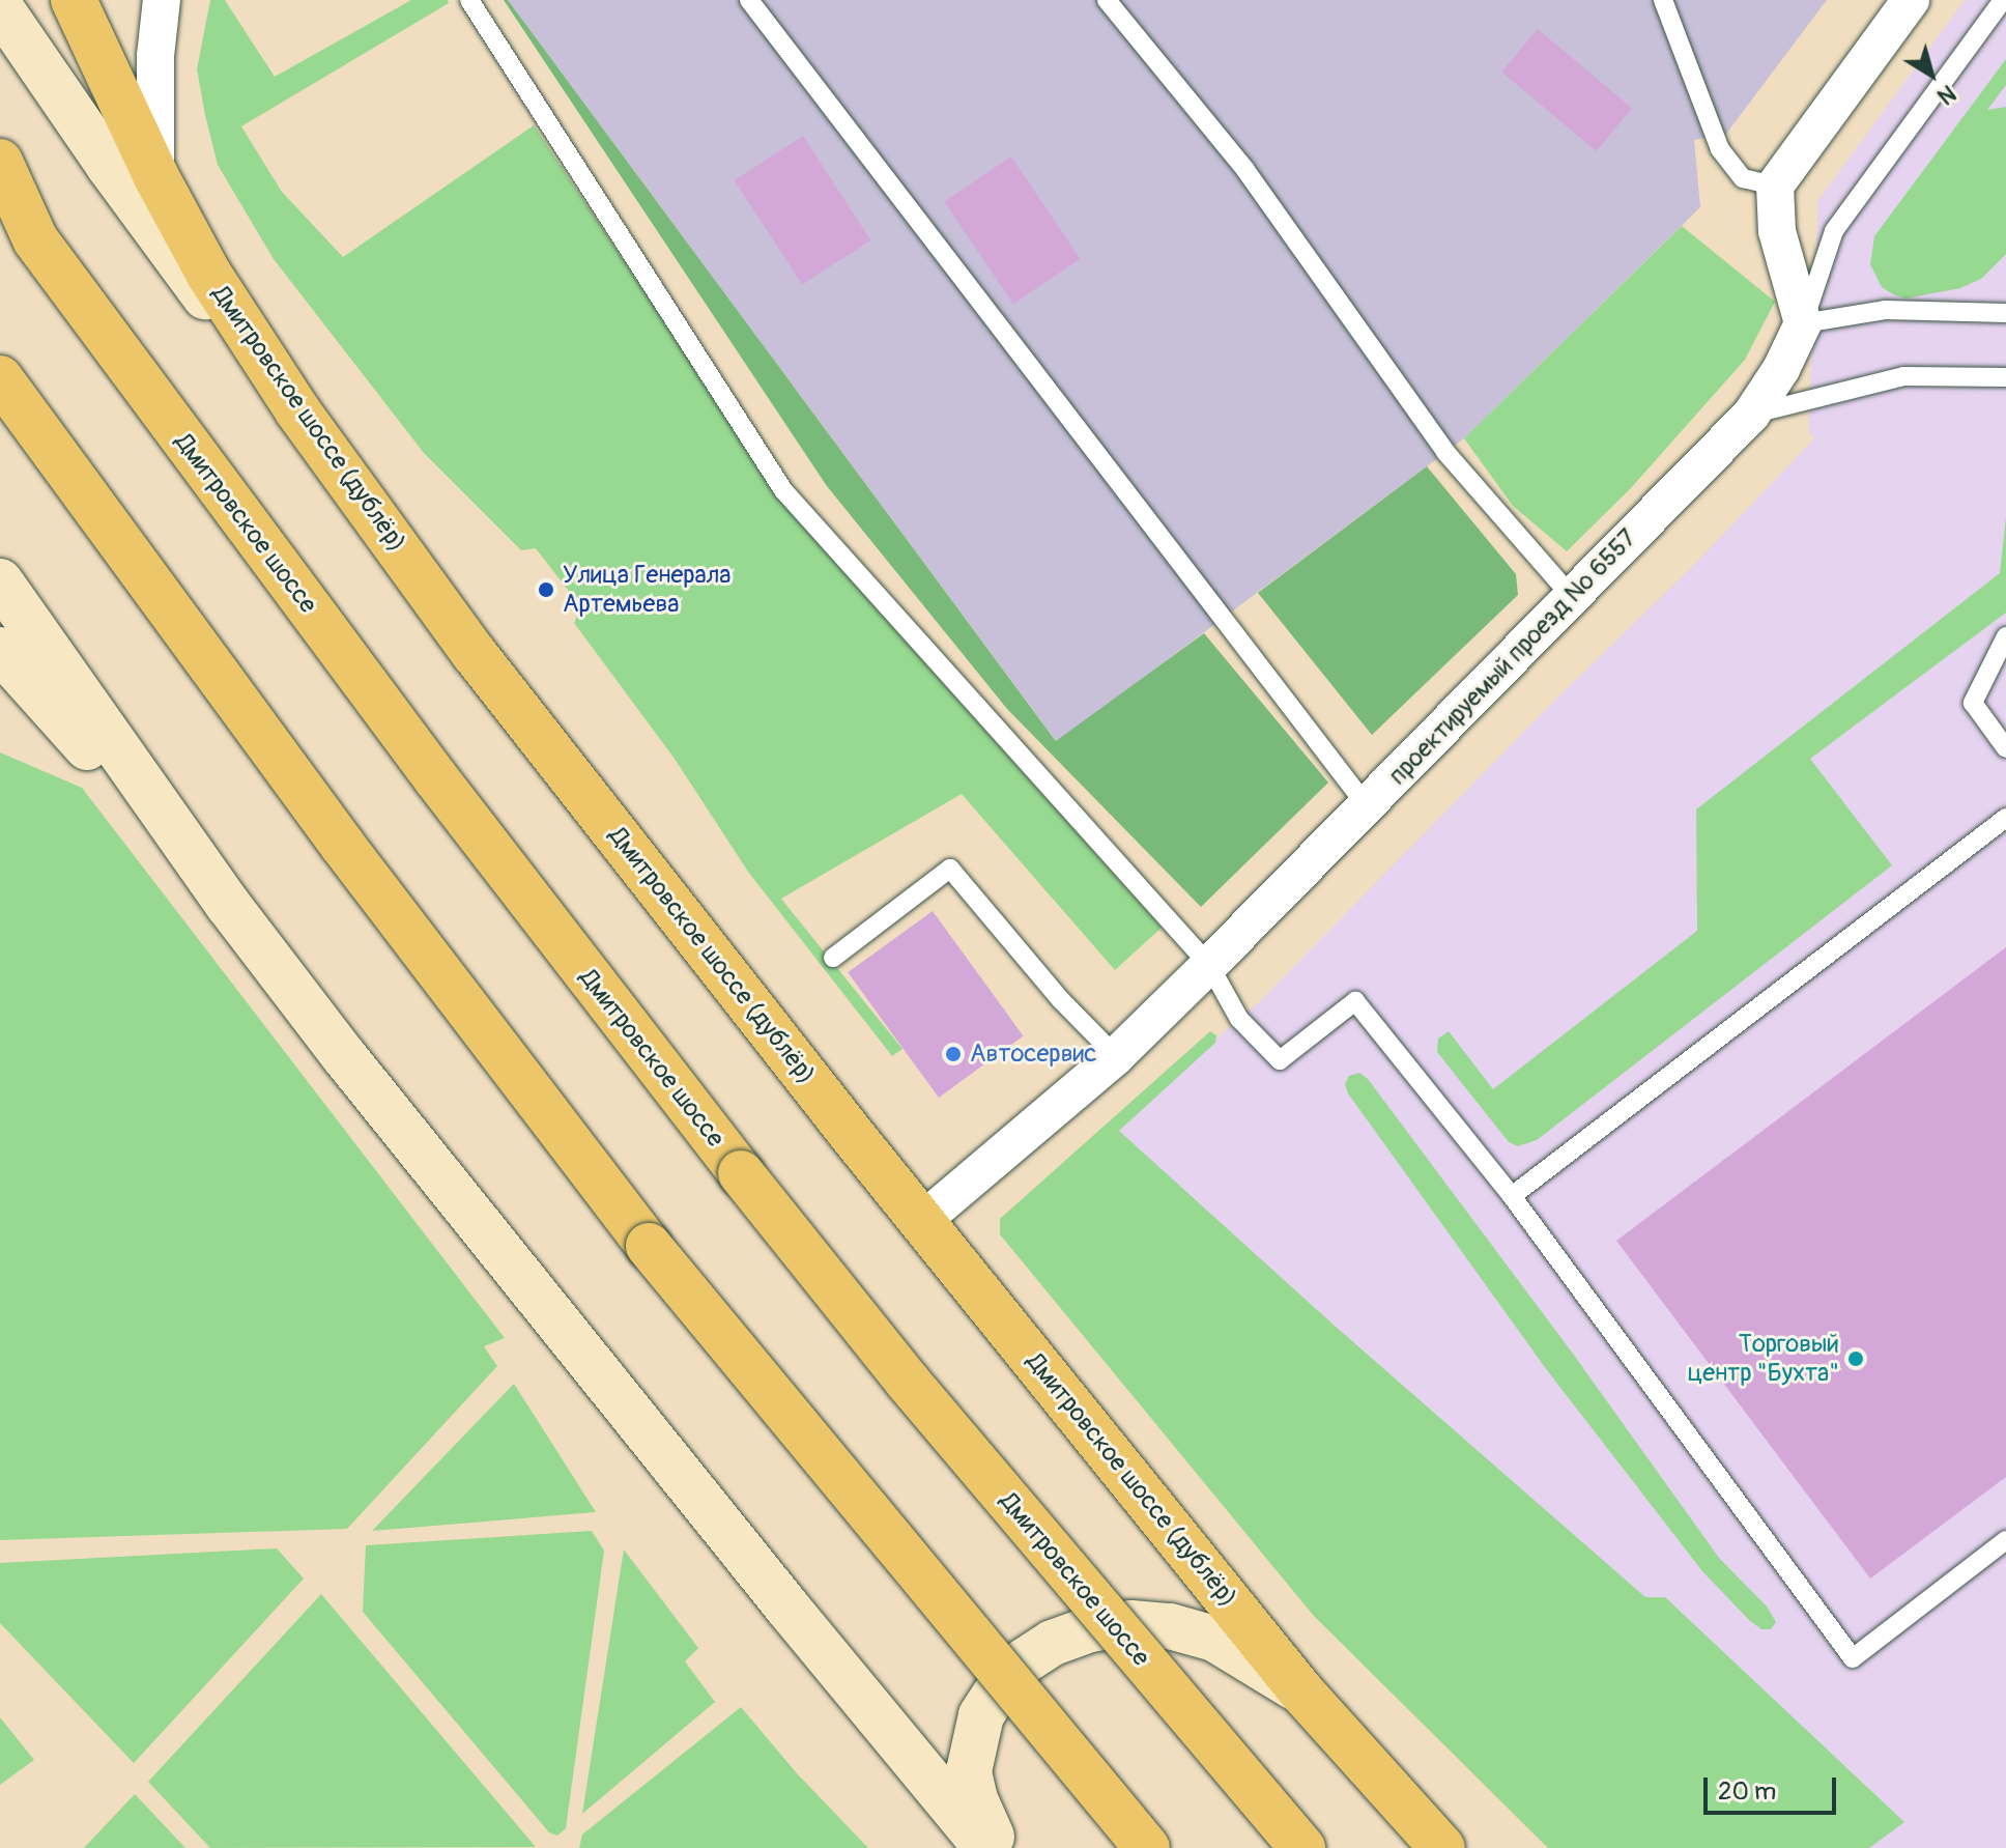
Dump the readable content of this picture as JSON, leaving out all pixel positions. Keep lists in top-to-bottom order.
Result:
{
  "streets": {
    "highway": ["Дмитровское шоссе (дублёр)", "Дмитровское шоссе"],
    "street": ["проектируемый проезд № 6557"]
  },
  "crossings": [
    ["Дмитровское шоссе (дублёр)", "проектируемый проезд № 6557"]
  ],
  "places": ["Улица Генерала Артемьева", "Автосервис", "Торговый центр \"Бухта\""],
  "scale_bar": "20 m",
  "north": "bottom right"
}
